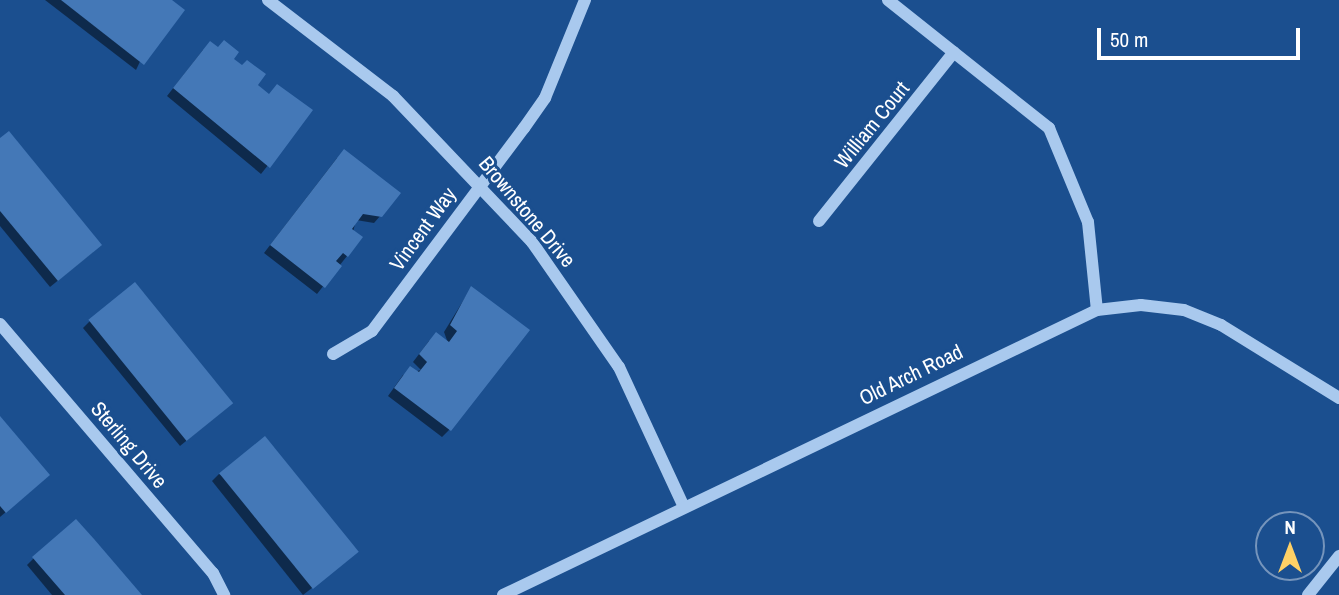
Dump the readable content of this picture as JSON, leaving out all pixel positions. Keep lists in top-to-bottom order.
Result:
{
  "streets": {
    "street": [
      "William Court",
      "Brownstone Drive",
      "Vincent Way",
      "Old Arch Road",
      "Sterling Drive"
    ]
  },
  "crossings": [
    ["Brownstone Drive", "Vincent Way"],
    ["Brownstone Drive", "Old Arch Road"]
  ],
  "scale_bar": "50 m",
  "north": "top"
}
